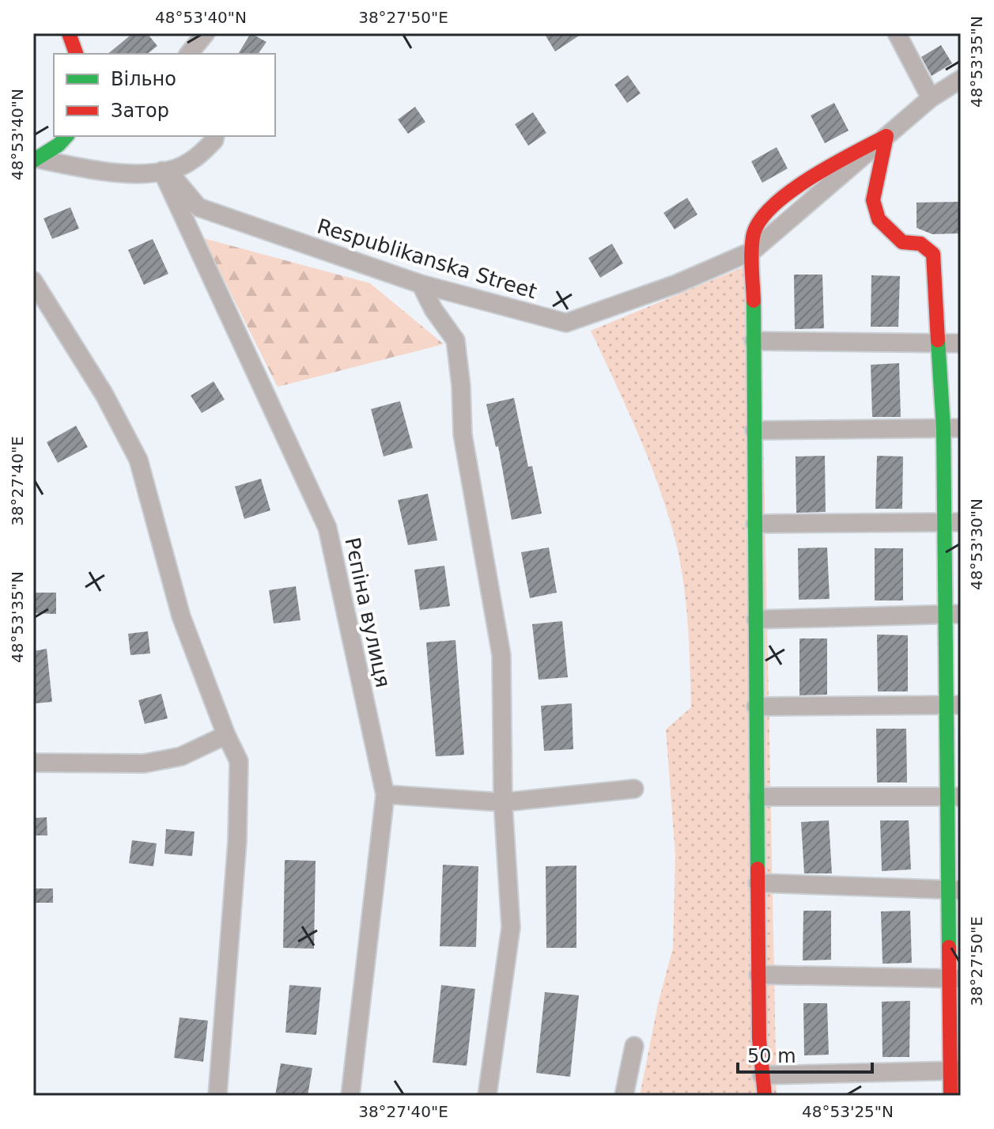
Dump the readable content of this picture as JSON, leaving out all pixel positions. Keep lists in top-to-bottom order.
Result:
{
  "streets": {
    "street": ["Respublikanska Street", "Рєпіна вулиця"]
  },
  "crossings": [
    ["Respublikanska Street", "Рєпіна вулиця"]
  ],
  "legend": ["Вільно", "Затор"],
  "scale_bar": "50 m",
  "coordinates": [
    "48°53'40\"N",
    "38°27'50\"E",
    "48°53'35\"N",
    "38°27'40\"E",
    "48°53'30\"N",
    "48°53'25\"N"
  ]
}
